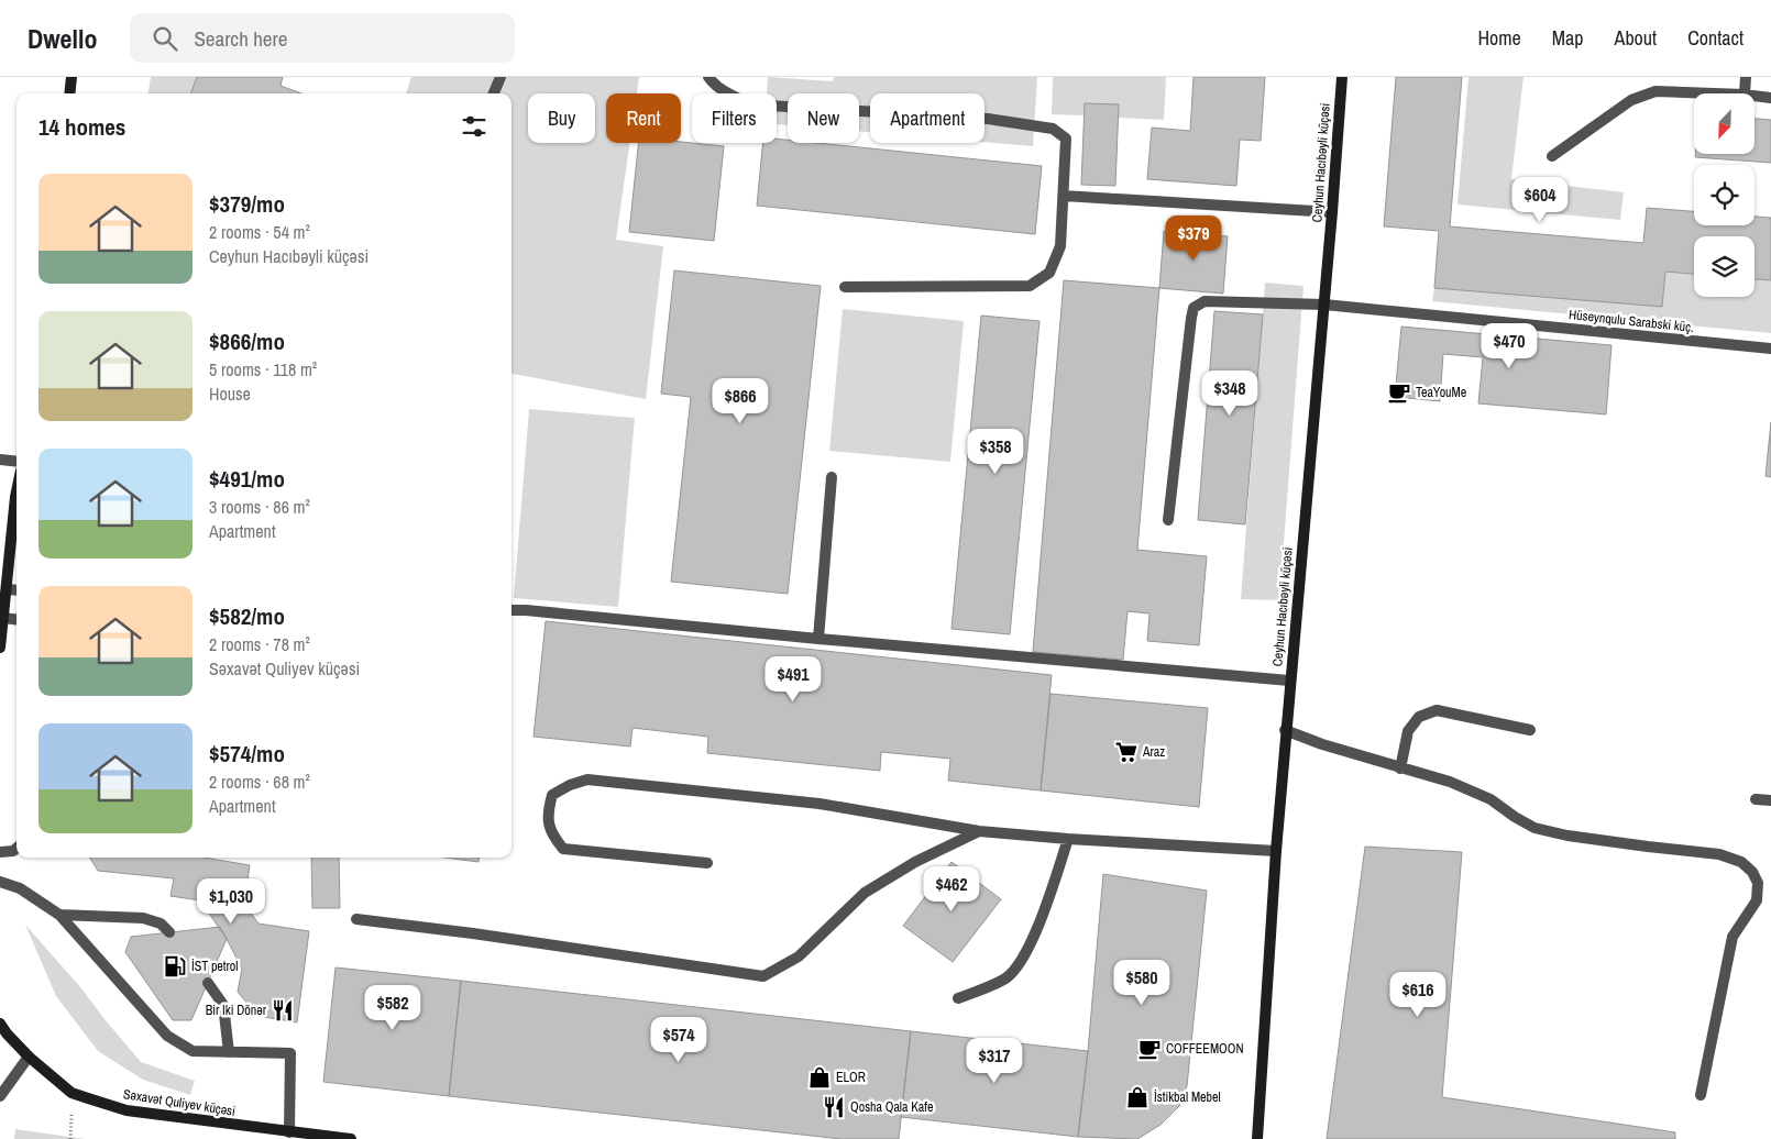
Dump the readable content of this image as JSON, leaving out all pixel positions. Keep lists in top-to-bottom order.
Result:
{
  "streets": {
    "main road": ["Ceyhun Hacıbəyli küçəsi", "Səxavət Quliyev küçəsi"],
    "street": ["Hüseynqulu Sarabski küç."]
  },
  "crossings": [
    ["Ceyhun Hacıbəyli küçəsi", "Hüseynqulu Sarabski küç."]
  ],
  "places": {
    "cafe": ["TeaYouMe", "COFFEEMOON"],
    "supermarket": ["Araz"],
    "fuel station": ["İST petrol"],
    "restaurant": ["Bir Iki Dönər", "Qosha Qala Kafe"],
    "shop": ["ELOR", "İstikbal Mebel"]
  },
  "north": "bottom left",
  "page": {
    "header": "Dwello",
    "search": "Search here",
    "nav": [
      "Home",
      "Map",
      "About",
      "Contact"
    ],
    "chip": [
      "Buy",
      "Rent",
      "Filters",
      "New",
      "Apartment"
    ],
    "heading": "14 homes",
    "list": [
      {
        "name": "$379/mo",
        "note": "2 rooms · 54 m² · Ceyhun Hacıbəyli küçəsi"
      },
      {
        "name": "$866/mo",
        "note": "5 rooms · 118 m² · House"
      },
      {
        "name": "$491/mo",
        "note": "3 rooms · 86 m² · Apartment"
      },
      {
        "name": "$582/mo",
        "note": "2 rooms · 78 m² · Səxavət Quliyev küçəsi"
      },
      {
        "name": "$574/mo",
        "note": "2 rooms · 68 m² · Apartment"
      }
    ],
    "price": [
      "$604",
      "$379",
      "$470",
      "$348",
      "$866",
      "$358",
      "$491",
      "$462",
      "$1,030",
      "$580",
      "$616",
      "$582",
      "$574",
      "$317"
    ]
  }
}
